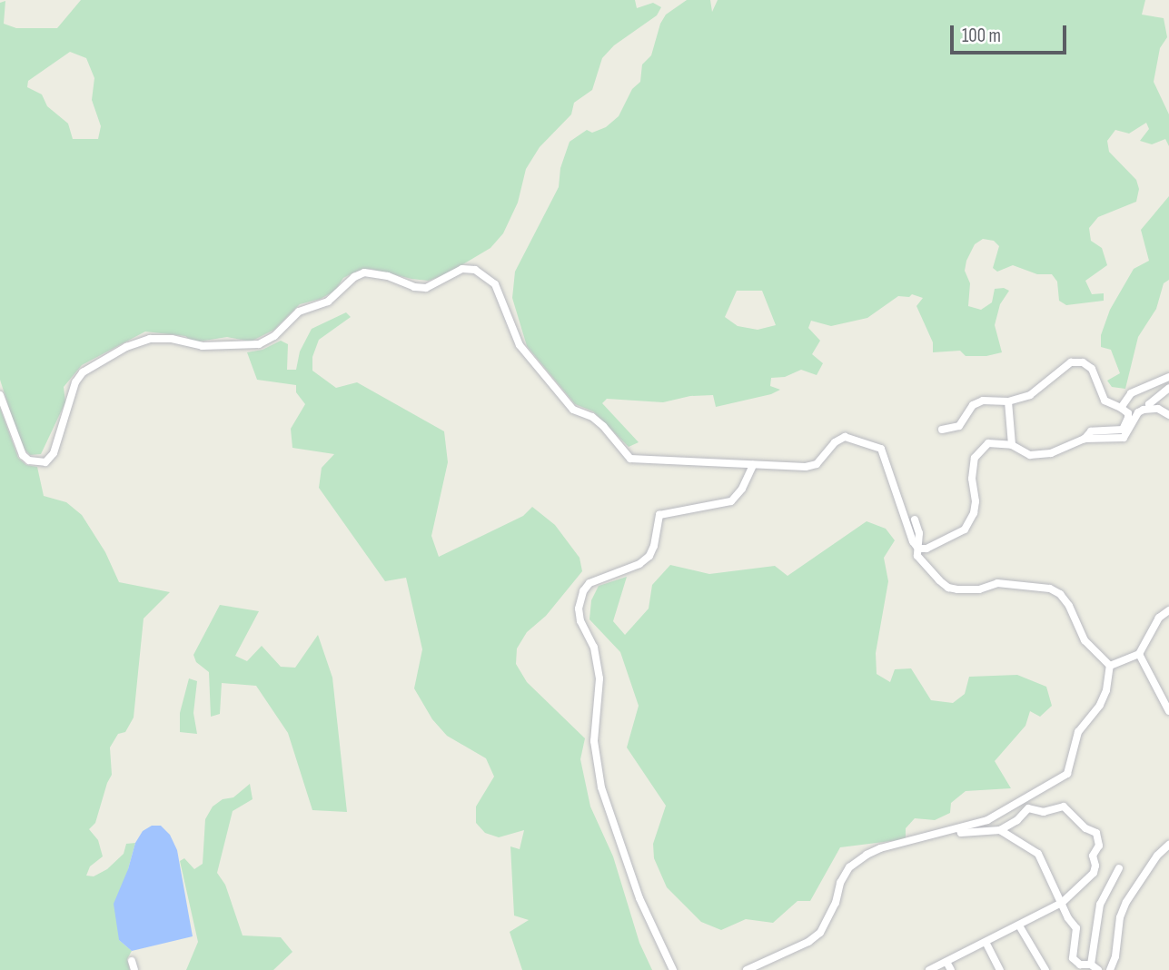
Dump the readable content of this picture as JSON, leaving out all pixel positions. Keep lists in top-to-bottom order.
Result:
{
  "scale_bar": "100 m"
}
